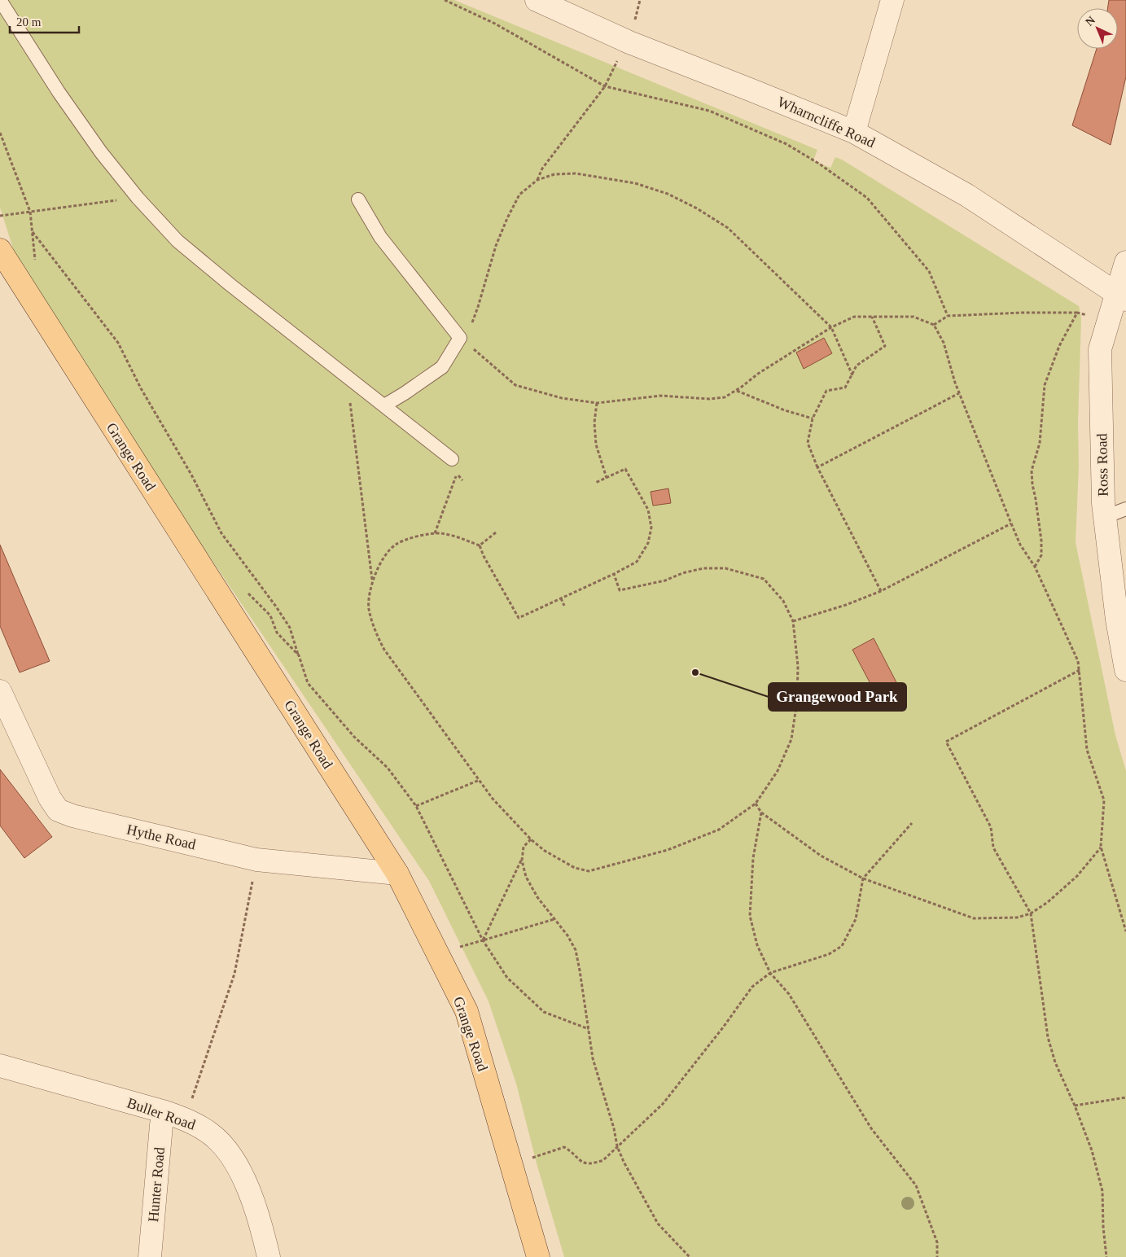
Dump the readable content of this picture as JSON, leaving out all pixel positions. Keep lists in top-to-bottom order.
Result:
{
  "streets": {
    "main road": ["Grange Road"],
    "street": [
      "Wharncliffe Road",
      "Ross Road",
      "Hythe Road",
      "Buller Road",
      "Hunter Road"
    ]
  },
  "crossings": [
    ["Wharncliffe Road", "Ross Road"],
    ["Grange Road", "Hythe Road"],
    ["Buller Road", "Hunter Road"]
  ],
  "places": ["Grangewood Park"],
  "scale_bar": "20 m",
  "north": "top left"
}
